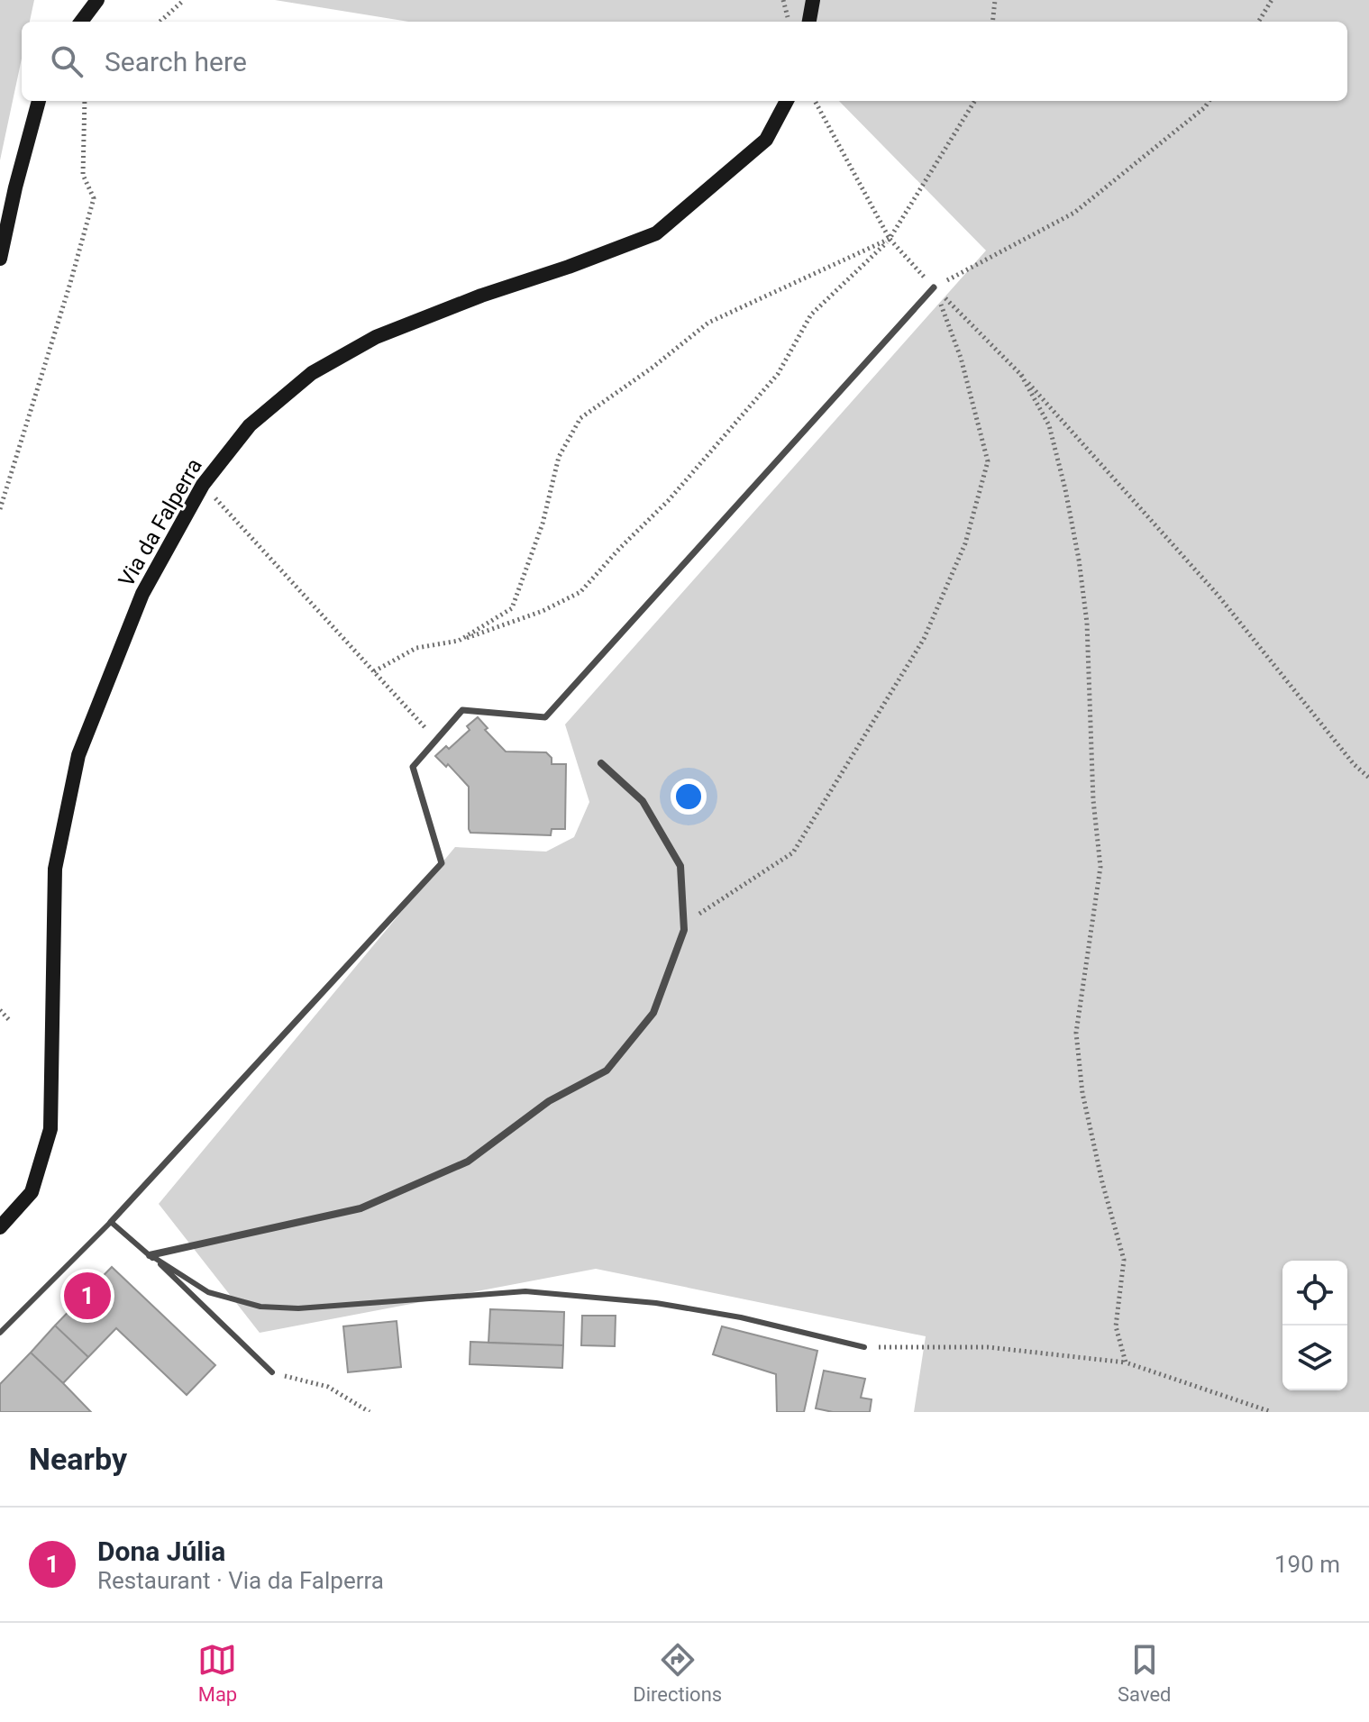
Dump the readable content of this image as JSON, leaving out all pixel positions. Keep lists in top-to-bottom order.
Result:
{
  "streets": {
    "main road": ["Via da Falperra"]
  },
  "page": {
    "search": "Search here",
    "pins": "1",
    "heading": "Nearby",
    "list": [
      {
        "mark": "1",
        "name": "Dona Júlia",
        "note": "Restaurant · Via da Falperra",
        "value": "190 m"
      }
    ],
    "nav": ["Map", "Directions", "Saved"]
  }
}
